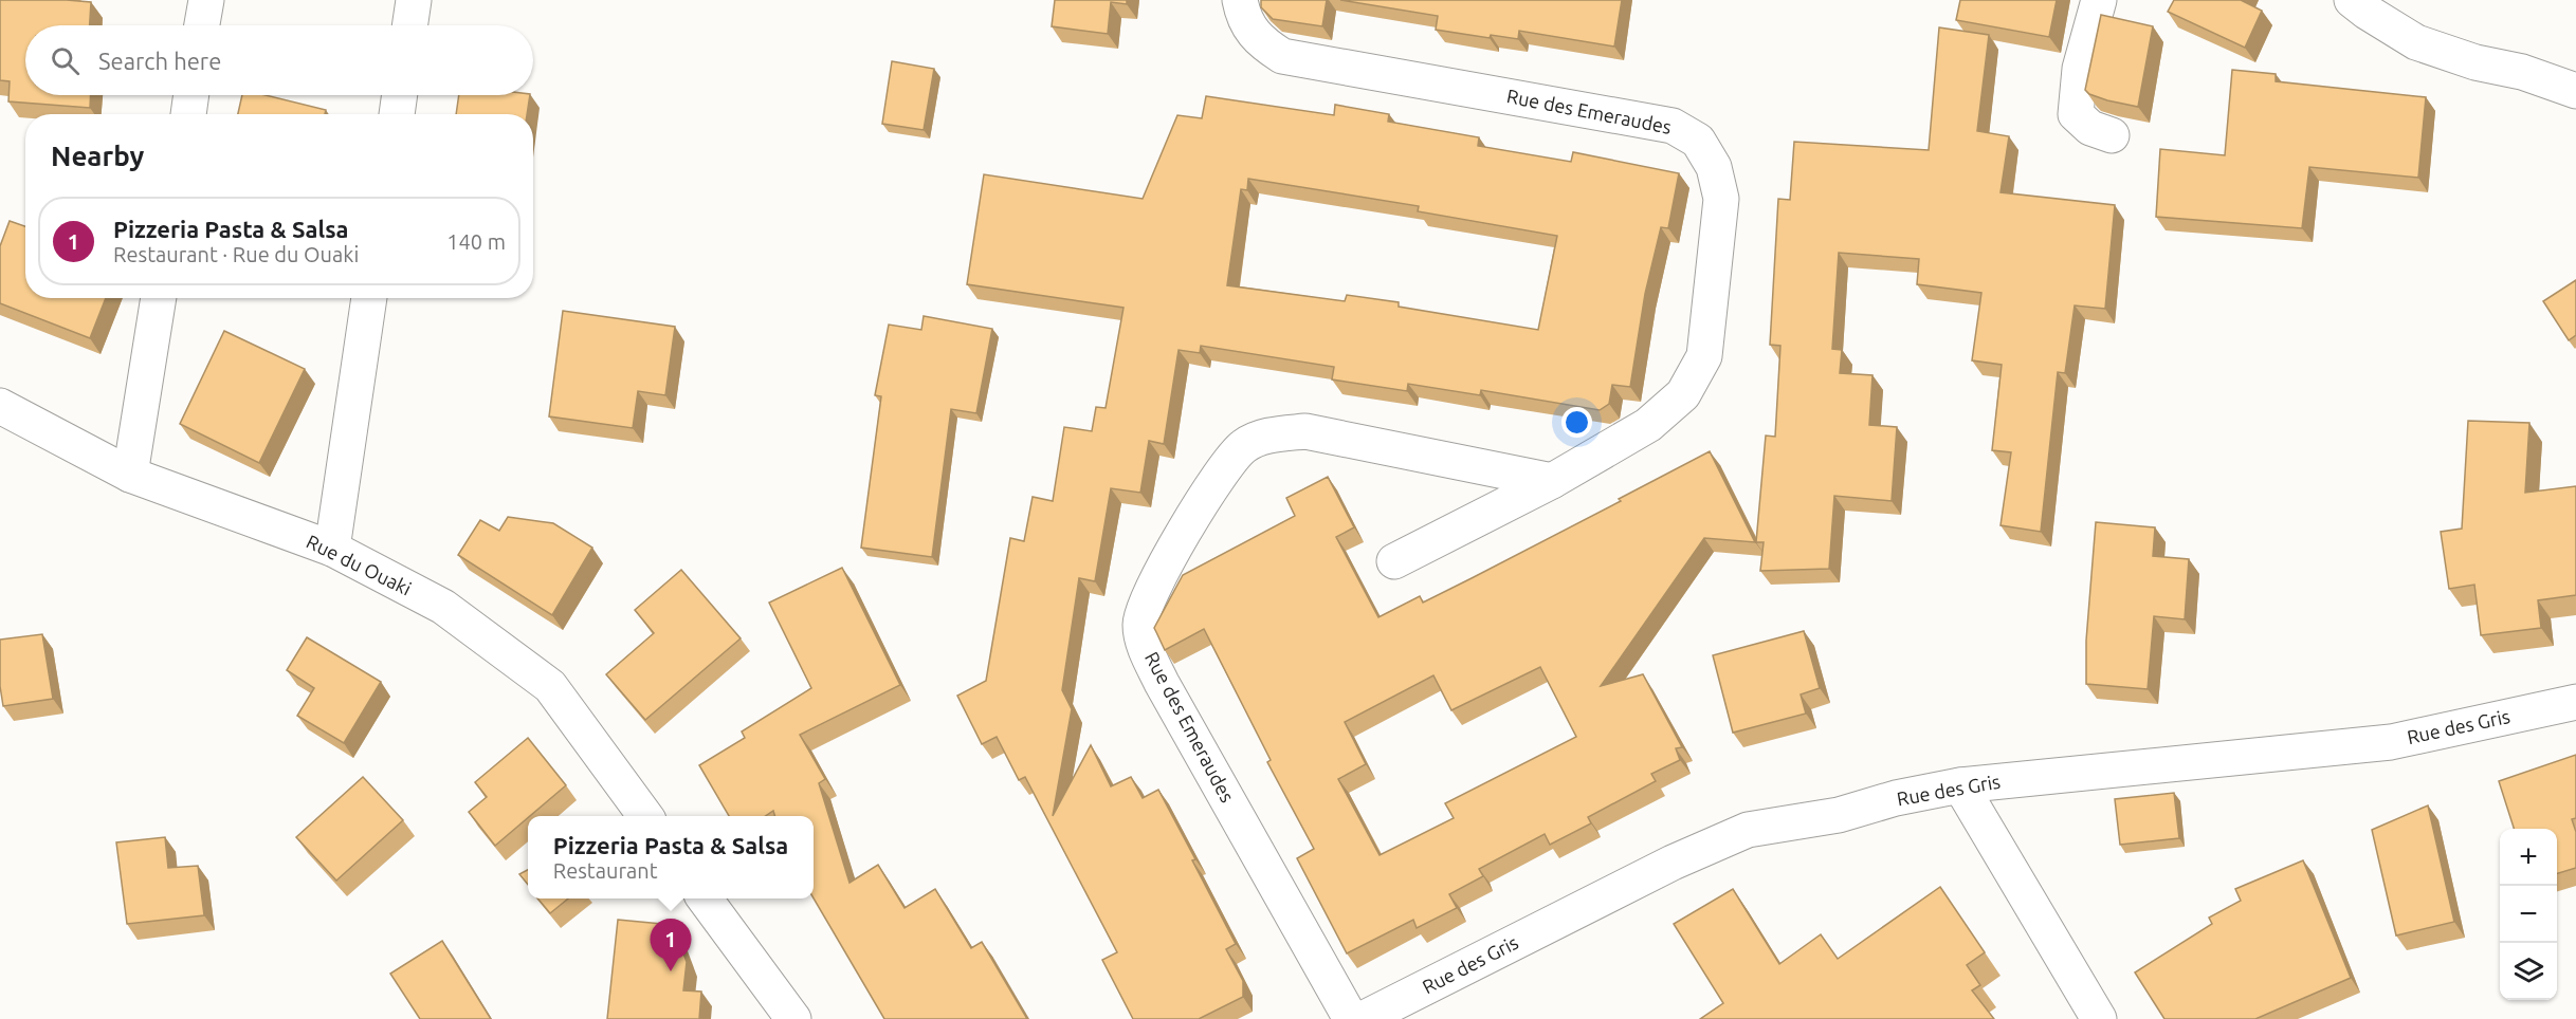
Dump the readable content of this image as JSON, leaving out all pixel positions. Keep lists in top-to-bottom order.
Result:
{
  "streets": {
    "street": ["Rue des Emeraudes", "Rue du Ouaki", "Rue des Gris"]
  },
  "page": {
    "search": "Search here",
    "heading": "Nearby",
    "list": [
      {
        "mark": "1",
        "name": "Pizzeria Pasta & Salsa",
        "note": "Restaurant · Rue du Ouaki",
        "value": "140 m"
      }
    ],
    "popup": ["Pizzeria Pasta & Salsa", "Restaurant"],
    "map_buttons": ["+", "−"],
    "pins": "1"
  }
}
